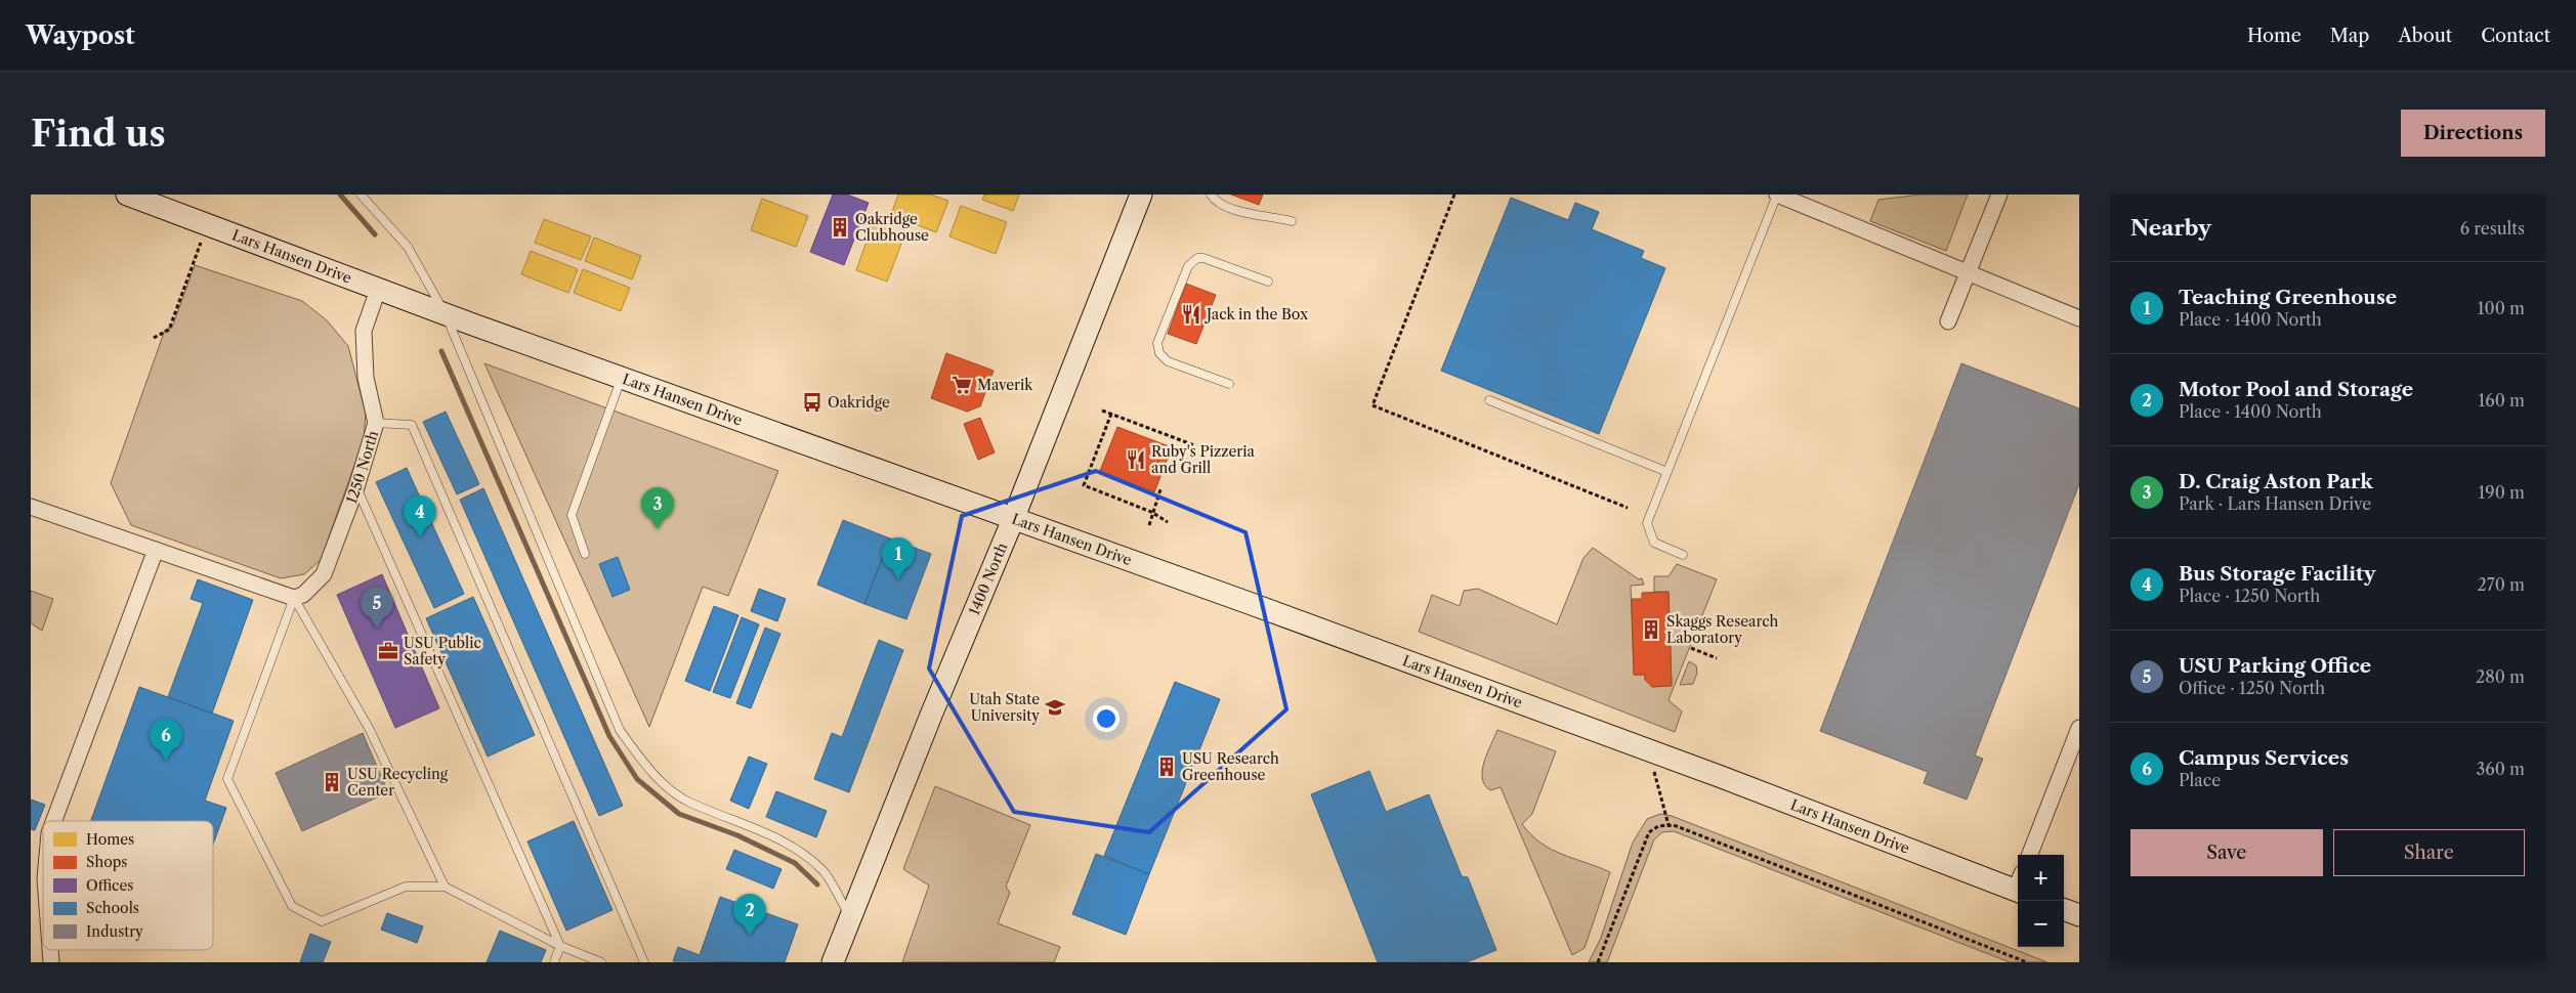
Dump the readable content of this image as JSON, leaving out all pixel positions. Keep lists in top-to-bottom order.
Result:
{
  "streets": {
    "main road": ["Lars Hansen Drive", "1400 North"],
    "street": ["1250 North"]
  },
  "crossings": [
    ["Lars Hansen Drive", "1250 North"],
    ["Lars Hansen Drive", "1400 North"]
  ],
  "places": {
    "building": [
      "Oakridge Clubhouse",
      "Skaggs Research Laboratory",
      "USU Research Greenhouse",
      "USU Recycling Center"
    ],
    "restaurant": ["Jack in the Box", "Ruby's Pizzeria and Grill"],
    "supermarket": ["Maverik"],
    "bus stop": ["Oakridge"],
    "office": ["USU Public Safety"],
    "school or university": ["Utah State University"]
  },
  "legend": [
    "Homes",
    "Shops",
    "Offices",
    "Schools",
    "Industry"
  ],
  "page": {
    "header": "Waypost",
    "nav": [
      "Home",
      "Map",
      "About",
      "Contact"
    ],
    "buttons": [
      "Directions",
      ["Save", "Share"]
    ],
    "title": "Find us",
    "heading": ["Nearby", "6 results"],
    "list": [
      {
        "mark": "1",
        "name": "Teaching Greenhouse",
        "note": "Place · 1400 North",
        "value": "100 m"
      },
      {
        "mark": "2",
        "name": "Motor Pool and Storage",
        "note": "Place · 1400 North",
        "value": "160 m"
      },
      {
        "mark": "3",
        "name": "D. Craig Aston Park",
        "note": "Park · Lars Hansen Drive",
        "value": "190 m"
      },
      {
        "mark": "4",
        "name": "Bus Storage Facility",
        "note": "Place · 1250 North",
        "value": "270 m"
      },
      {
        "mark": "5",
        "name": "USU Parking Office",
        "note": "Office · 1250 North",
        "value": "280 m"
      },
      {
        "mark": "6",
        "name": "Campus Services",
        "note": "Place",
        "value": "360 m"
      }
    ],
    "pins": [
      "3",
      "4",
      "1",
      "5",
      "6",
      "2"
    ],
    "map_buttons": ["+", "−"]
  }
}
